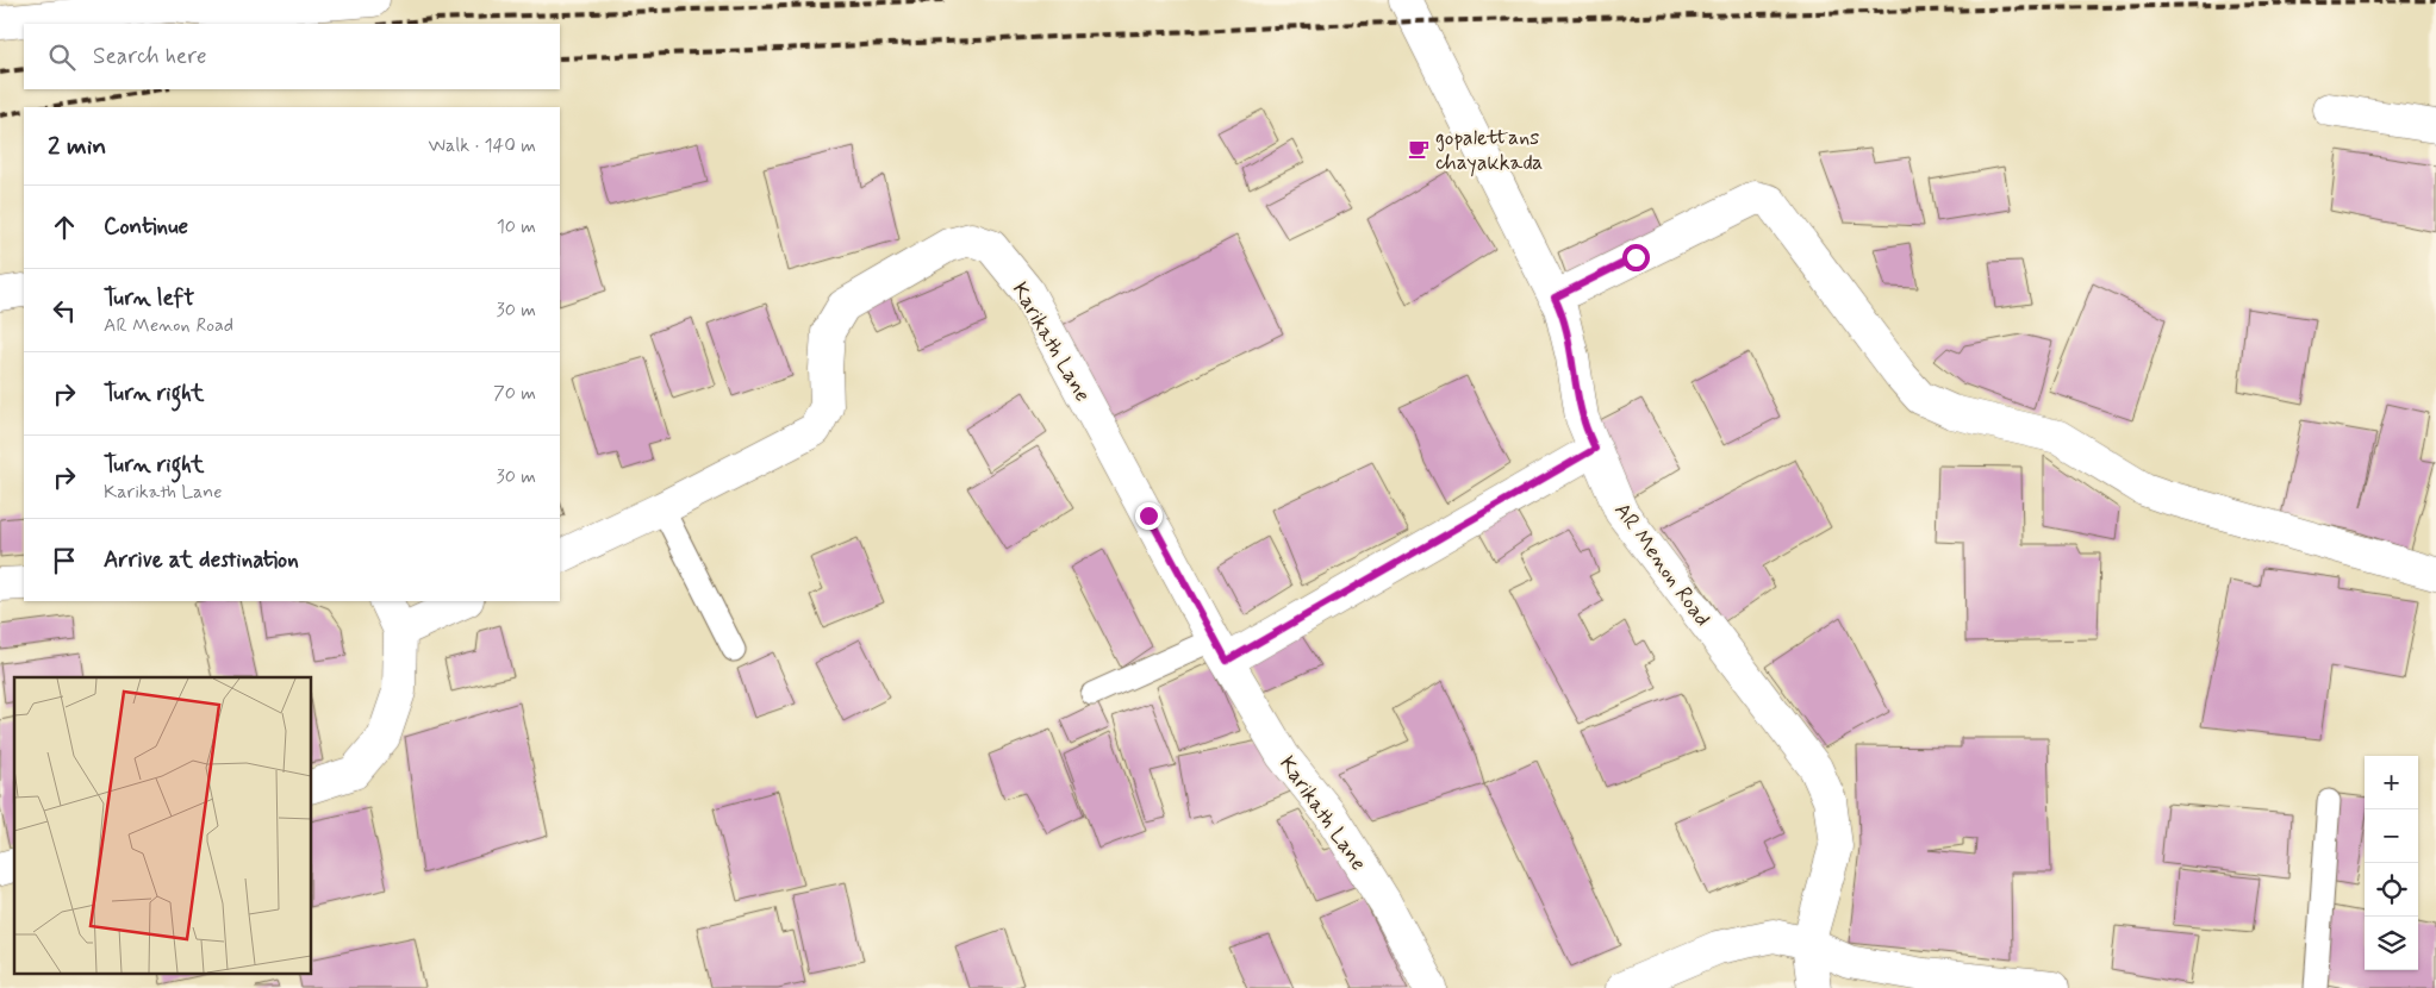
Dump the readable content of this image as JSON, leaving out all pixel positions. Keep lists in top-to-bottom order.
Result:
{
  "streets": {
    "street": ["Karikath Lane", "AR Menon Road"]
  },
  "places": {
    "cafe": ["gopalettans chayakkada"]
  },
  "page": {
    "search": "Search here",
    "heading": ["2 min", "Walk · 140 m"],
    "list": [
      ["Continue", "10 m"],
      ["Turn left", "AR Menon Road", "30 m"],
      ["Turn right", "70 m"],
      ["Turn right", "Karikath Lane", "30 m"],
      "Arrive at destination"
    ],
    "map_buttons": ["+", "−"]
  }
}
